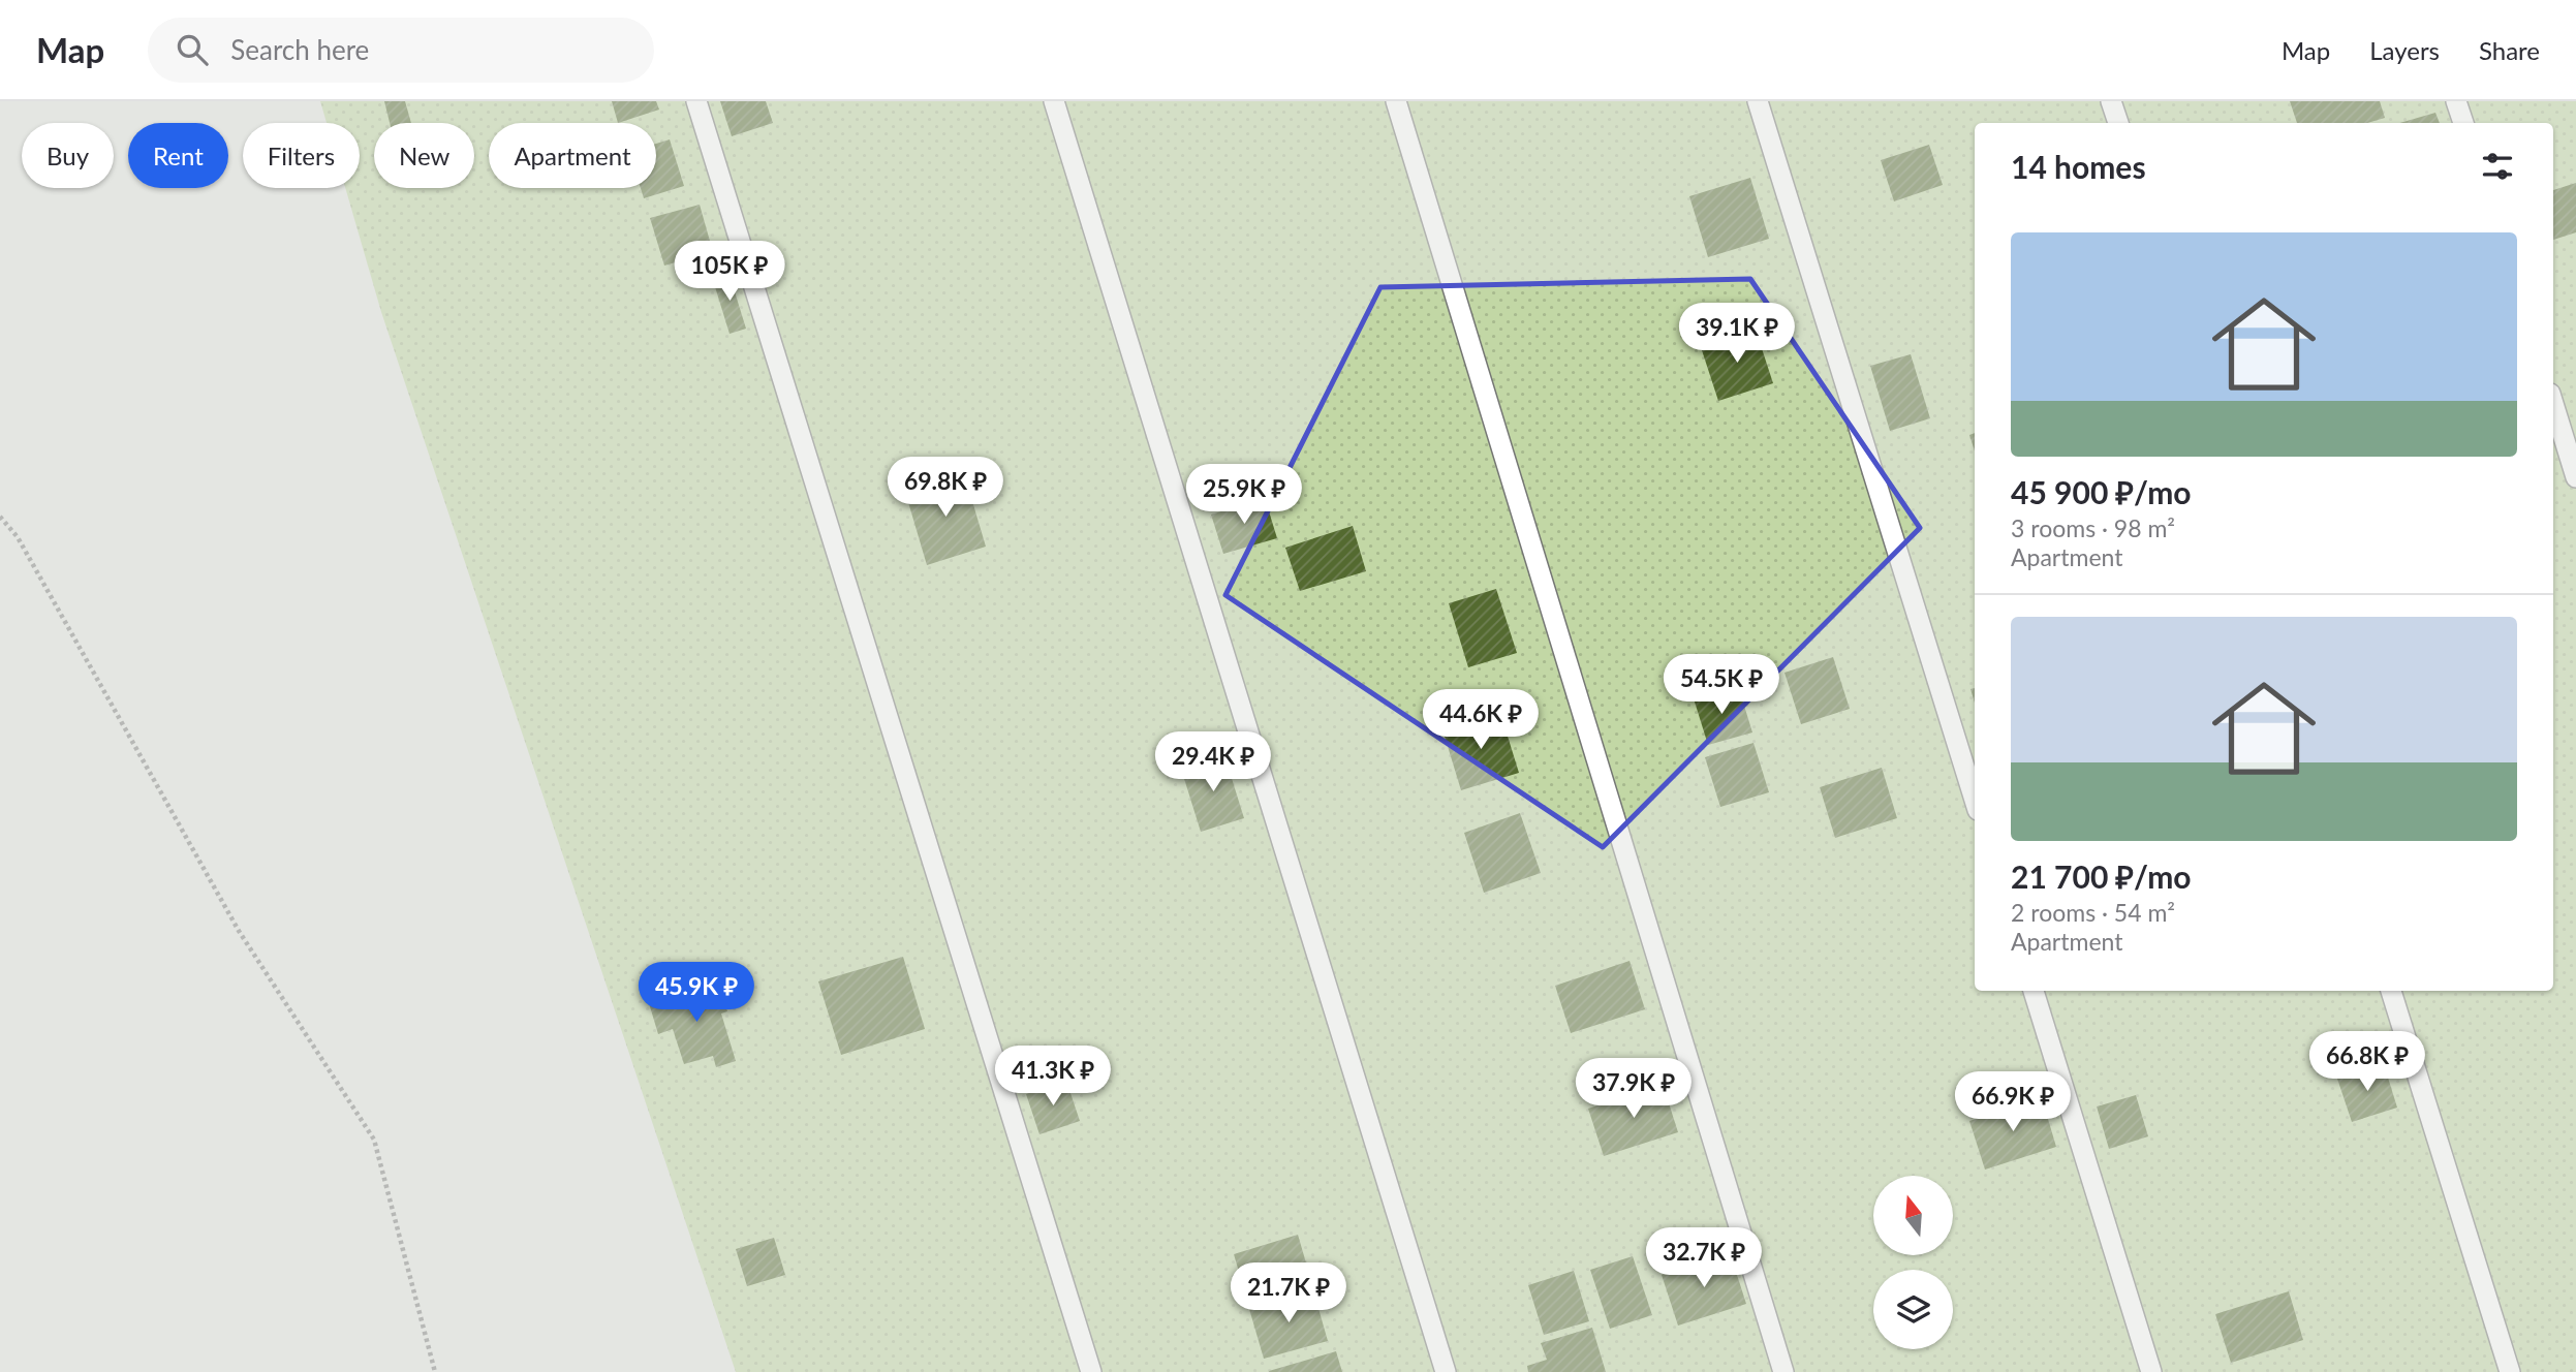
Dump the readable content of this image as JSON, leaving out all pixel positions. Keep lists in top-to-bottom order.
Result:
{
  "north": "top",
  "page": {
    "header": "Map",
    "search": "Search here",
    "nav": ["Map", "Layers", "Share"],
    "chip": [
      "Buy",
      "Rent",
      "Filters",
      "New",
      "Apartment"
    ],
    "heading": "14 homes",
    "list": [
      {
        "name": "45 900 ₽/mo",
        "note": "3 rooms · 98 m² · Apartment"
      },
      {
        "name": "21 700 ₽/mo",
        "note": "2 rooms · 54 m² · Apartment"
      }
    ],
    "price": [
      "105K ₽",
      "39.1K ₽",
      "69.8K ₽",
      "25.9K ₽",
      "54.5K ₽",
      "44.6K ₽",
      "29.4K ₽",
      "45.9K ₽",
      "66.8K ₽",
      "41.3K ₽",
      "37.9K ₽",
      "66.9K ₽",
      "32.7K ₽",
      "21.7K ₽"
    ]
  }
}
